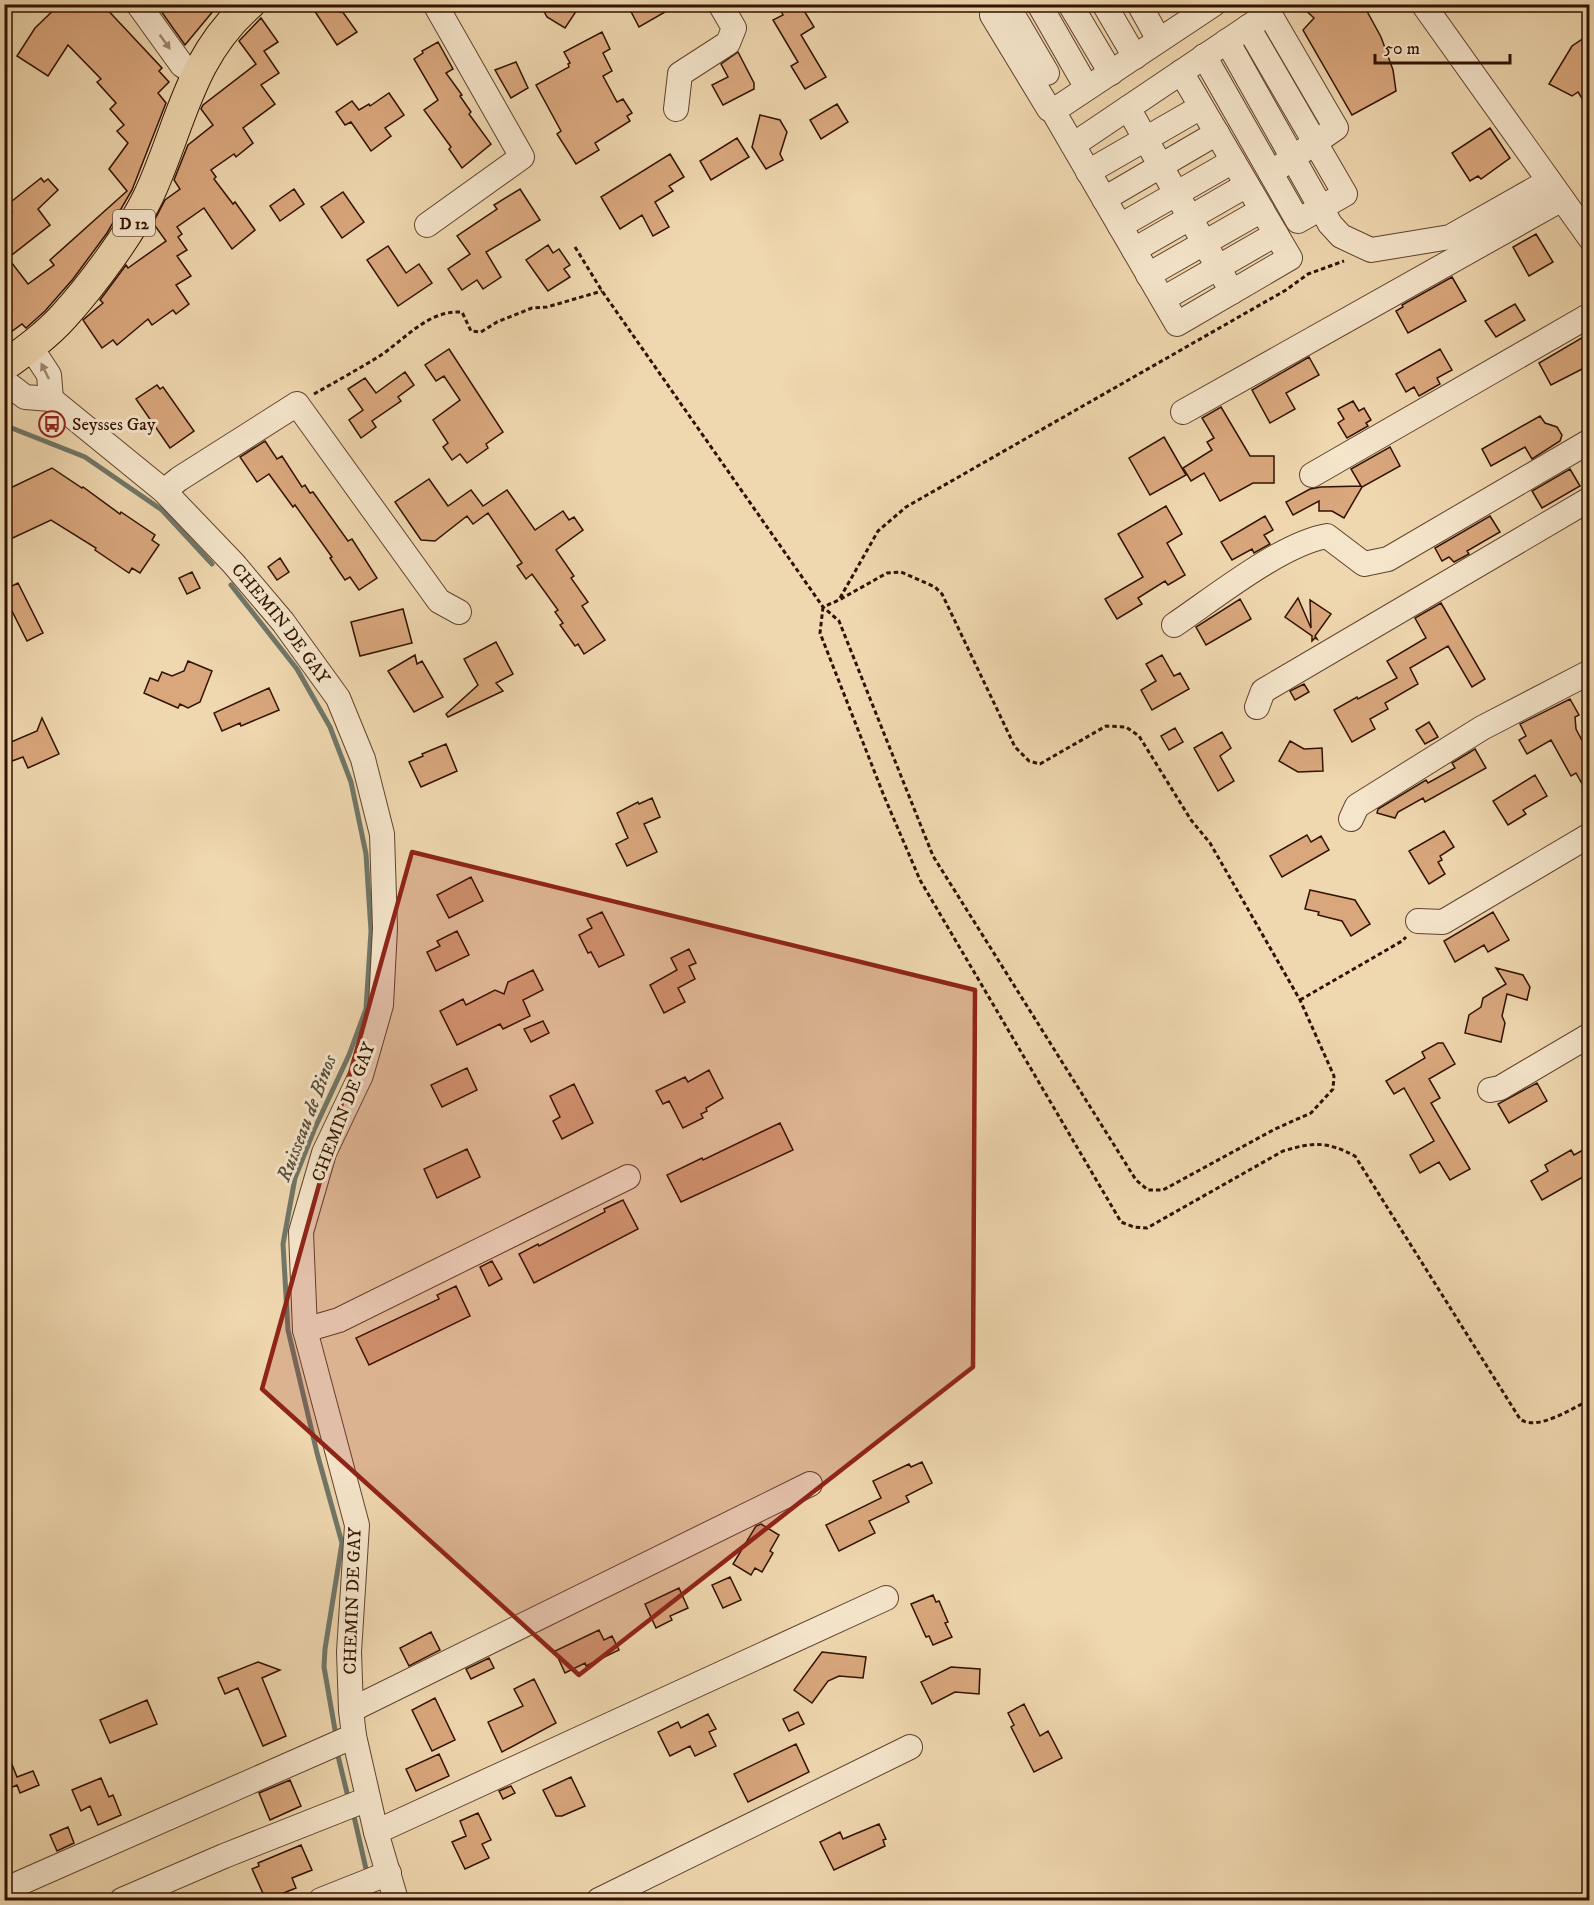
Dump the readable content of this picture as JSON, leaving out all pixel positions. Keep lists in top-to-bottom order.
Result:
{
  "streets": {
    "main road": ["D 12"],
    "street": ["CHEMIN DE GAY"]
  },
  "water": ["Ruisseau de Binos"],
  "places": {
    "bus stop": ["Seysses Gay"]
  },
  "scale_bar": "50 m"
}
